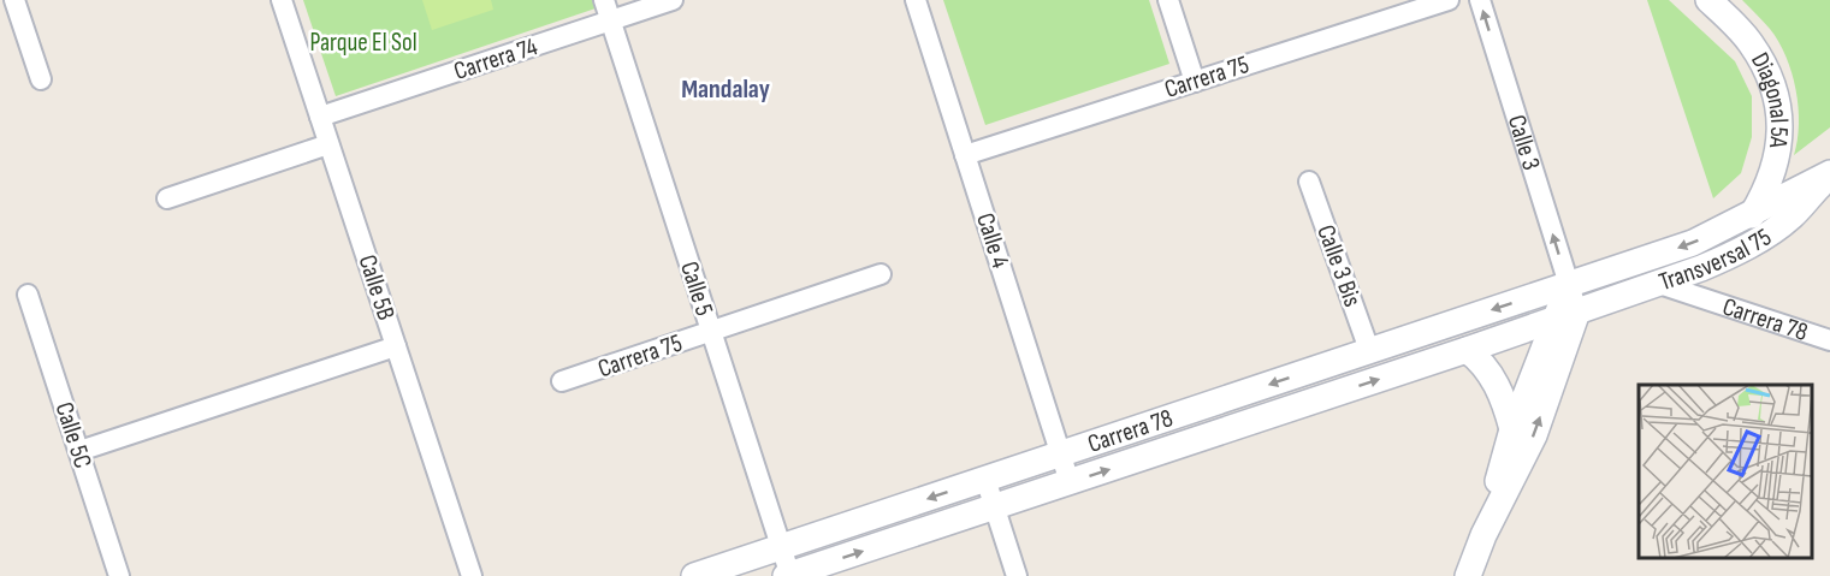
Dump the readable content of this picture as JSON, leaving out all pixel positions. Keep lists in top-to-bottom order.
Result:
{
  "streets": {
    "street": [
      "Carrera 74",
      "Carrera 75",
      "Diagonal 5A",
      "Calle 3",
      "Calle 4",
      "Transversal 75",
      "Calle 3 Bis",
      "Calle 5B",
      "Calle 5",
      "Carrera 78",
      "Calle 5C"
    ]
  },
  "crossings": [
    ["Carrera 74", "Calle 5B"],
    ["Carrera 74", "Calle 5"],
    ["Carrera 75", "Calle 4"],
    ["Carrera 75", "Calle 5"],
    ["Diagonal 5A", "Transversal 75"],
    ["Calle 3", "Transversal 75"],
    ["Calle 3", "Carrera 78"],
    ["Calle 4", "Carrera 78"],
    ["Transversal 75", "Carrera 78"],
    ["Calle 3 Bis", "Carrera 78"],
    ["Calle 5", "Carrera 78"]
  ],
  "one_way": ["Calle 3"],
  "districts": ["Mandalay"],
  "parks": ["Parque El Sol"]
}
